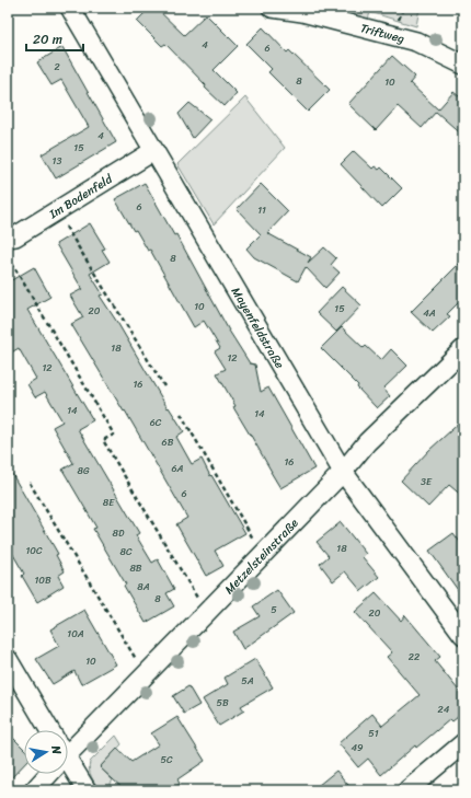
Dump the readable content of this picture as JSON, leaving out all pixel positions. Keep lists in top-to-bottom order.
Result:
{
  "streets": {
    "street": [
      "Triftweg",
      "Im Bodenfeld",
      "Mayenfeldstraße",
      "Metzelsteinstraße"
    ]
  },
  "crossings": [
    ["Im Bodenfeld", "Mayenfeldstraße"],
    ["Mayenfeldstraße", "Metzelsteinstraße"]
  ],
  "house_numbers": [
    "4",
    "6",
    "2",
    "8",
    "10",
    "4",
    "15",
    "13",
    "6",
    "11",
    "8",
    "10",
    "15",
    "20",
    "4A",
    "18",
    "12",
    "12",
    "16",
    "14",
    "14",
    "6C",
    "6B",
    "16",
    "6A",
    "8G",
    "3E",
    "6",
    "8E",
    "8D",
    "18",
    "10C",
    "8C",
    "8B",
    "10B",
    "8A",
    "8",
    "5",
    "20",
    "10A",
    "22",
    "10",
    "5A",
    "5B",
    "24",
    "51",
    "49",
    "5C"
  ],
  "scale_bar": "20 m",
  "north": "right"
}
